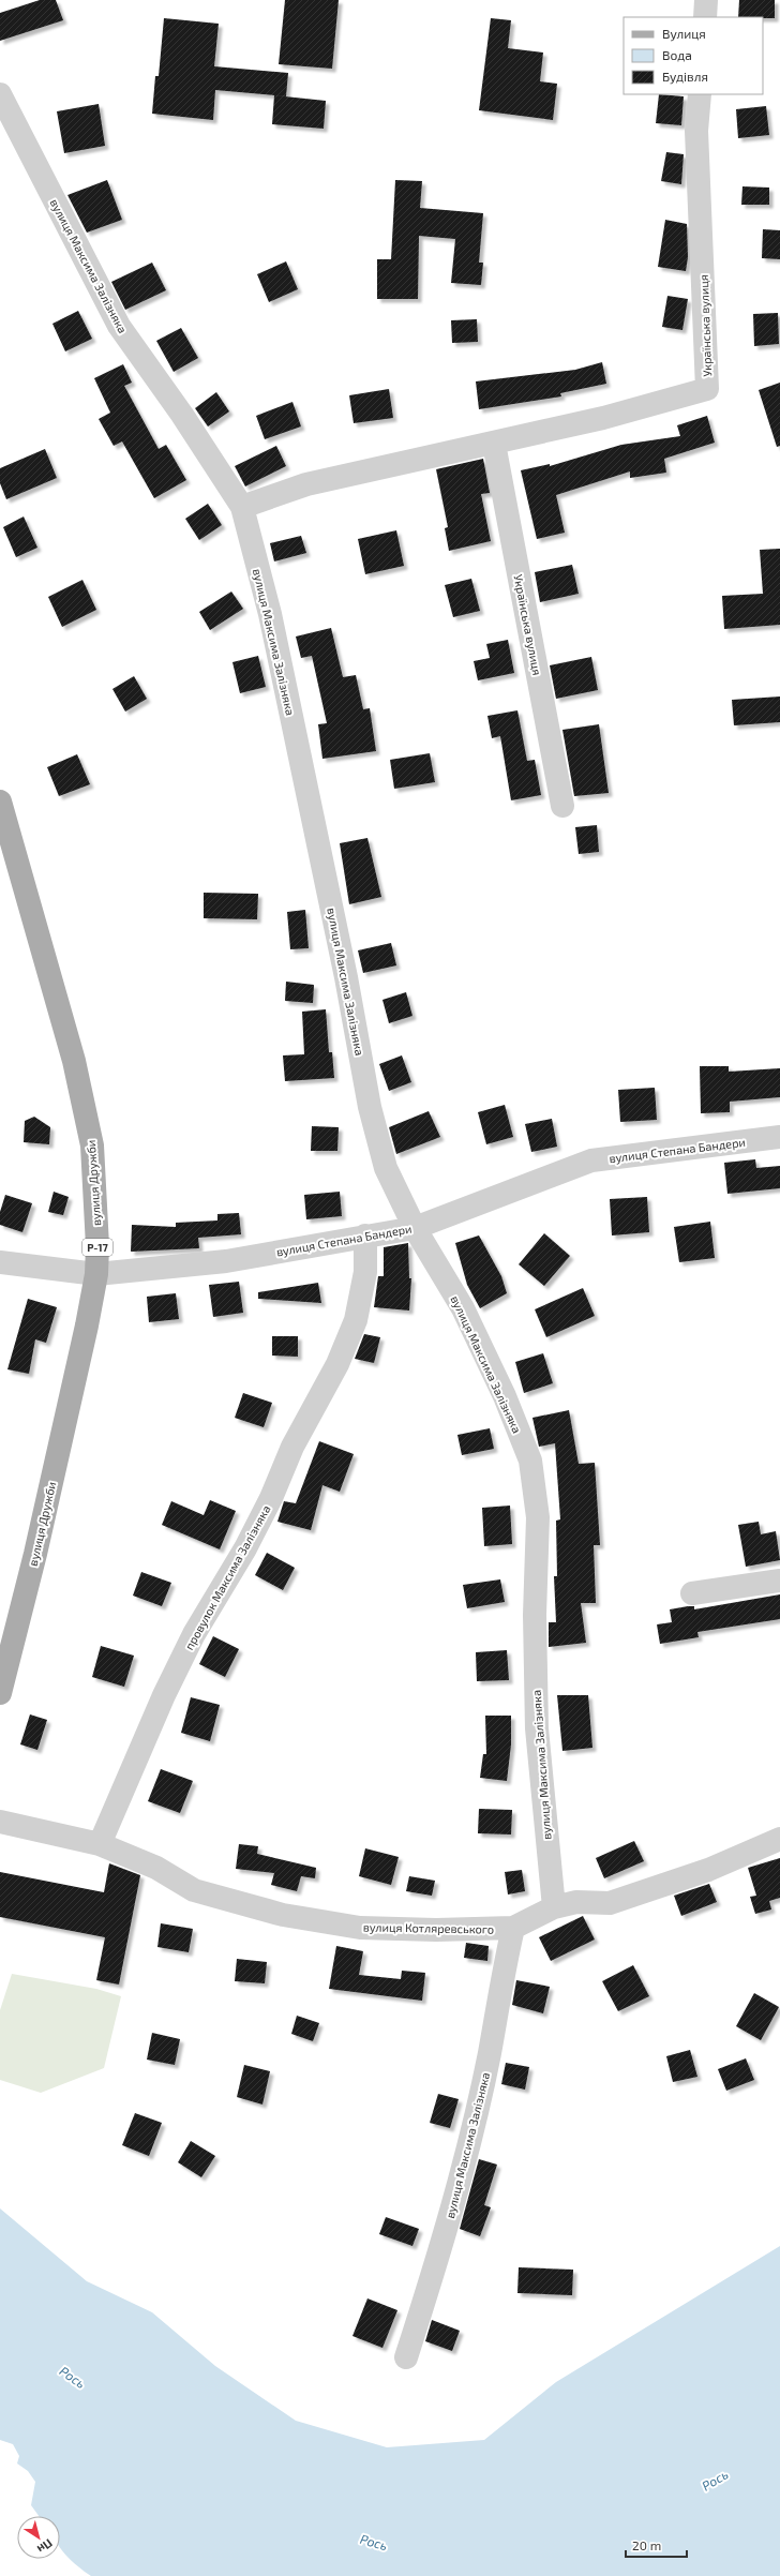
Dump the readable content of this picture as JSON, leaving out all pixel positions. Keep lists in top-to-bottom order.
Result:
{
  "streets": {
    "main road": ["вулиця Дружби", "Р-17"],
    "street": [
      "вулиця Максима Залізняка",
      "Українська вулиця",
      "вулиця Степана Бандери",
      "провулок Максима Залізняка",
      "вулиця Котляревського"
    ]
  },
  "crossings": [
    ["вулиця Максима Залізняка", "Українська вулиця"],
    ["вулиця Максима Залізняка", "вулиця Степана Бандери"],
    ["вулиця Максима Залізняка", "вулиця Котляревського"],
    ["вулиця Степана Бандери", "вулиця Дружби"],
    ["вулиця Степана Бандери", "провулок Максима Залізняка"],
    ["провулок Максима Залізняка", "вулиця Котляревського"]
  ],
  "water": ["Рось"],
  "legend": ["Вулиця", "Вода", "Будівля"],
  "scale_bar": "20 m",
  "north": "bottom right"
}
